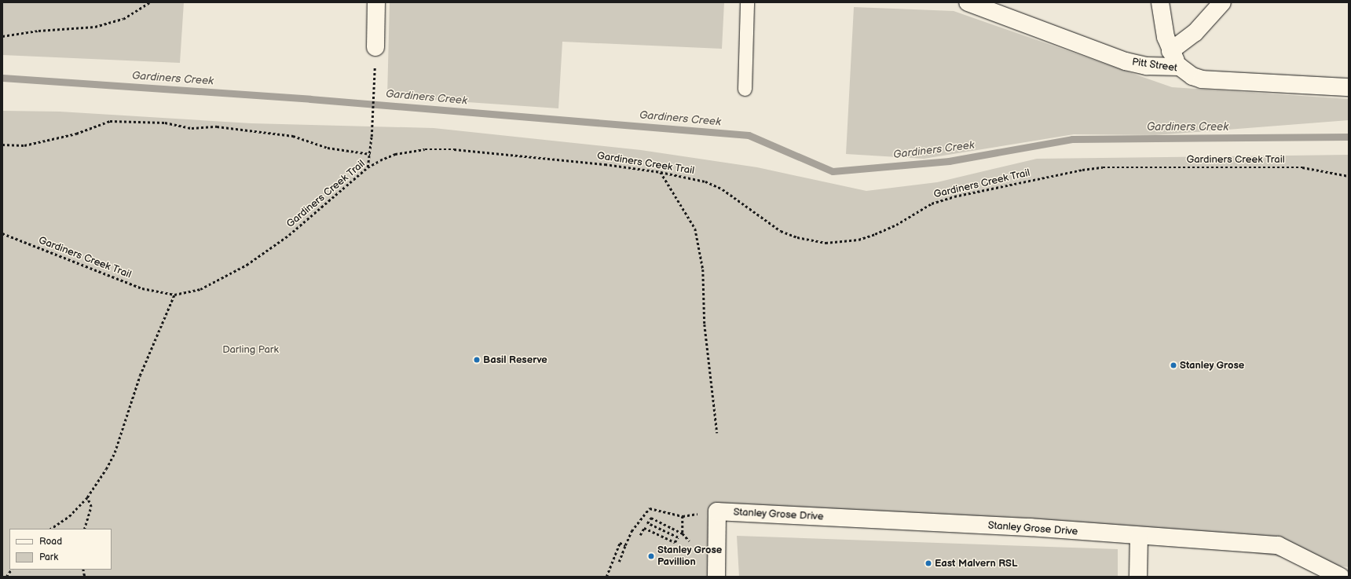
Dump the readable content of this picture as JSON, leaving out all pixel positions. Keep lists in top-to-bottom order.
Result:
{
  "streets": {
    "street": ["Pitt Street", "Stanley Grose Drive"],
    "path": ["Gardiners Creek Trail"]
  },
  "water": ["Gardiners Creek"],
  "parks": ["Darling Park"],
  "places": [
    "Basil Reserve",
    "Stanley Grose",
    "Stanley Grose Pavillion",
    "East Malvern RSL"
  ],
  "legend": ["Road", "Park"]
}
